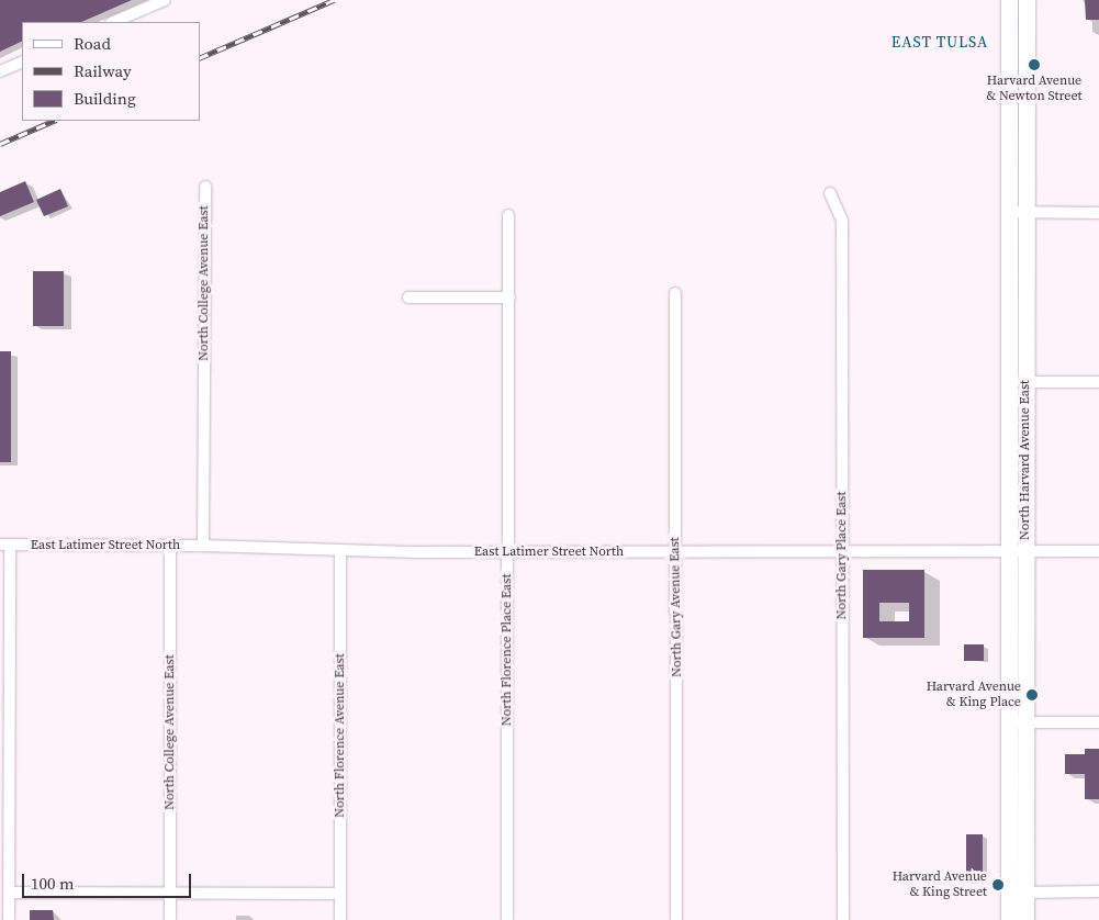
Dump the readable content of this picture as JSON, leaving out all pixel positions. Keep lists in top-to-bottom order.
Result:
{
  "streets": {
    "main road": ["North Harvard Avenue East"],
    "street": [
      "North College Avenue East",
      "East Latimer Street North",
      "North Gary Place East",
      "North Gary Avenue East",
      "North Florence Place East",
      "North Florence Avenue East"
    ]
  },
  "crossings": [
    ["North College Avenue East", "East Latimer Street North"],
    ["North Harvard Avenue East", "East Latimer Street North"],
    ["East Latimer Street North", "North Gary Place East"],
    ["East Latimer Street North", "North Gary Avenue East"],
    ["East Latimer Street North", "North Florence Place East"],
    ["East Latimer Street North", "North Florence Avenue East"]
  ],
  "districts": ["EAST TULSA"],
  "places": ["Harvard Avenue & Newton Street", "Harvard Avenue & King Place", "Harvard Avenue & King Street"],
  "legend": ["Road", "Railway", "Building"],
  "scale_bar": "100 m"
}
